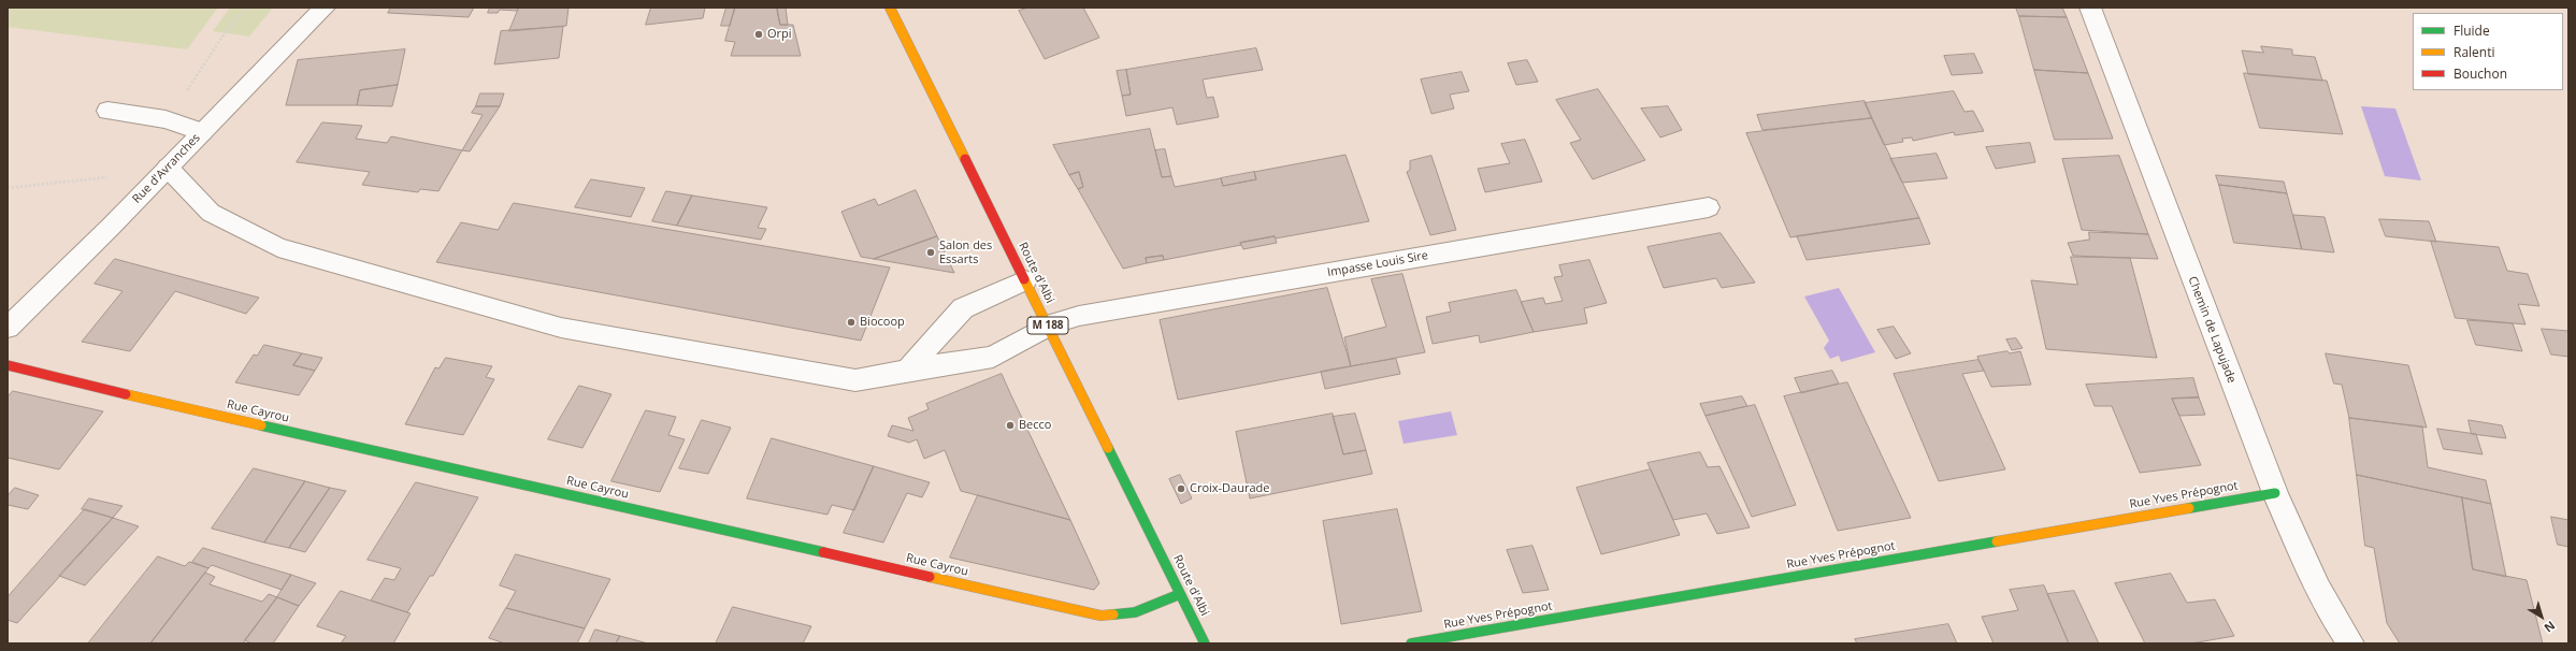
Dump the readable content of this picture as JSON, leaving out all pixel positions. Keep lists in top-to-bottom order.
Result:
{
  "streets": {
    "street": [
      "Rue d'Avranches",
      "Impasse Louis Sire",
      "Route d'Albi",
      "M 188",
      "Chemin de Lapujade",
      "Rue Cayrou",
      "Rue Yves Prépognot"
    ]
  },
  "crossings": [
    ["Rue d'Avranches", "Impasse Louis Sire"],
    ["Impasse Louis Sire", "Route d'Albi"],
    ["Route d'Albi", "Rue Cayrou"],
    ["Chemin de Lapujade", "Rue Yves Prépognot"]
  ],
  "places": [
    "Orpi",
    "Salon des Essarts",
    "Biocoop",
    "Becco",
    "Croix-Daurade"
  ],
  "legend": ["Fluide", "Ralenti", "Bouchon"],
  "north": "bottom right"
}
